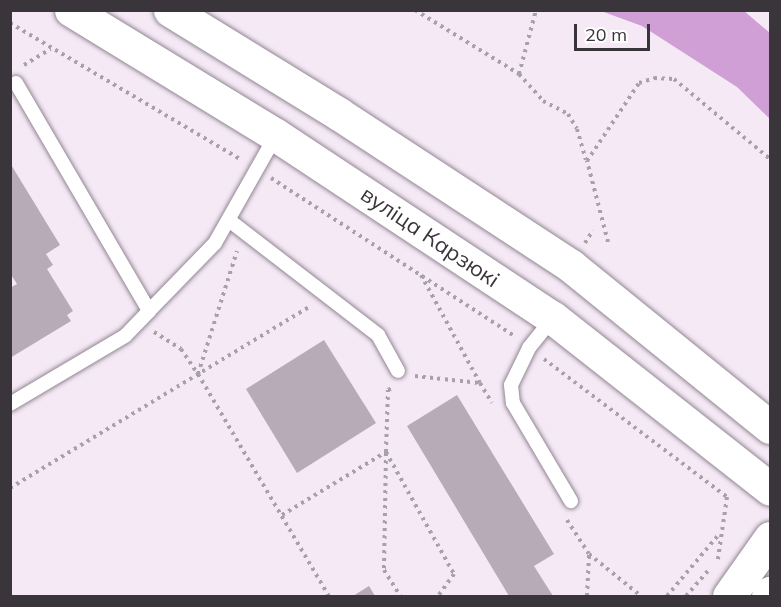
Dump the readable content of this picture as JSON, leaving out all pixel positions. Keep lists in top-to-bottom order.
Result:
{
  "streets": {
    "street": ["вуліца Карзюкі"]
  },
  "scale_bar": "20 m"
}
